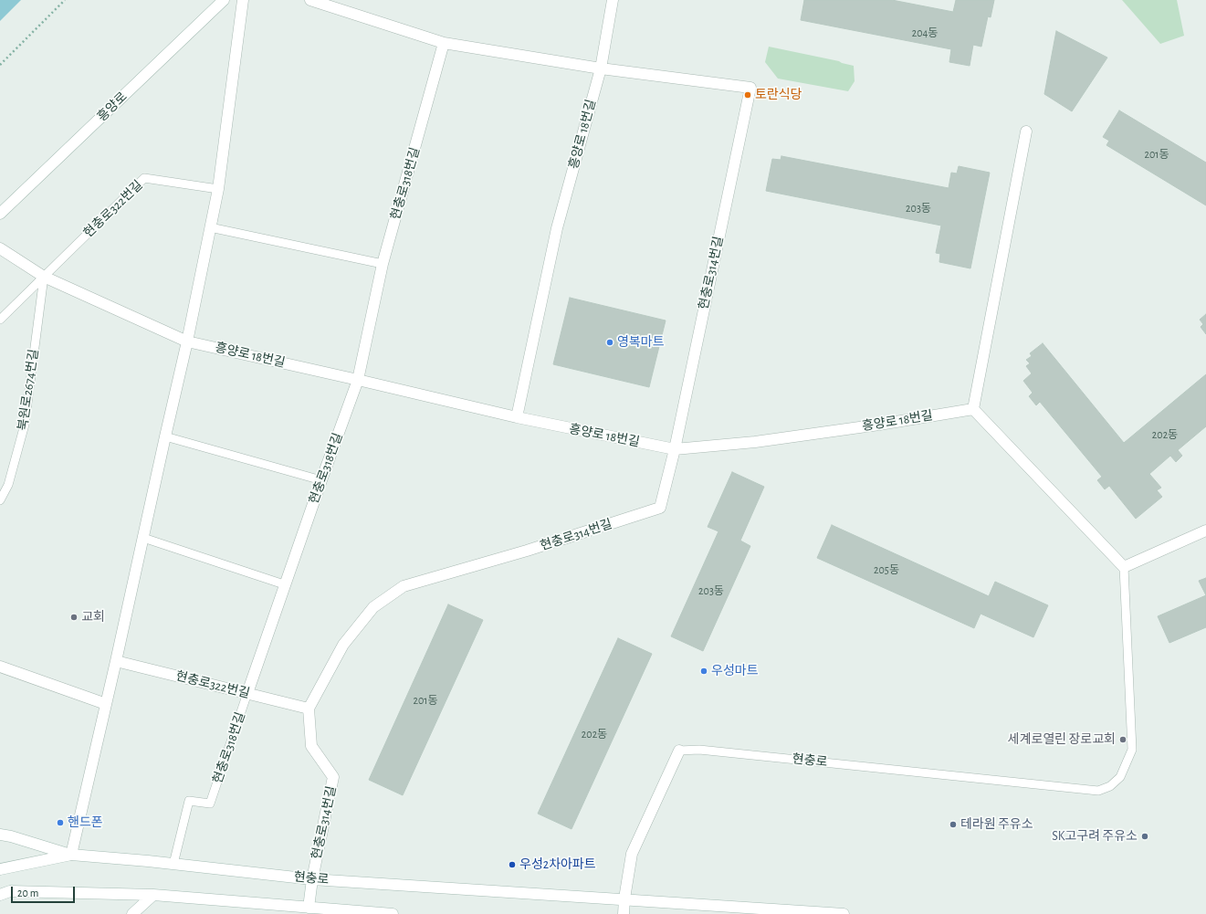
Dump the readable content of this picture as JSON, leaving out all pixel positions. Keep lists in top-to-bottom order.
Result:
{
  "streets": {
    "street": [
      "흥양로",
      "흥양로 18번길",
      "현충로318번길",
      "현충로322번길",
      "현충로314번길",
      "현충로"
    ],
    "lane": ["북원로2674번길"]
  },
  "crossings": [
    ["흥양로 18번길", "현충로318번길"],
    ["흥양로 18번길", "현충로322번길"],
    ["흥양로 18번길", "현충로314번길"],
    ["흥양로 18번길", "북원로2674번길"],
    ["현충로318번길", "현충로322번길"],
    ["현충로318번길", "현충로"],
    ["현충로322번길", "현충로314번길"],
    ["현충로322번길", "북원로2674번길"],
    ["현충로314번길", "현충로"]
  ],
  "places": [
    "토란식당",
    "영복마트",
    "교회",
    "우성마트",
    "세계로열린 장로교회",
    "핸드폰",
    "테라원 주유소",
    "SK고구려 주유소",
    "우성2차아파트"
  ],
  "house_numbers": [
    "204동",
    "201동",
    "203동",
    "202동",
    "205동",
    "203동",
    "201동",
    "202동"
  ],
  "scale_bar": "20 m"
}
